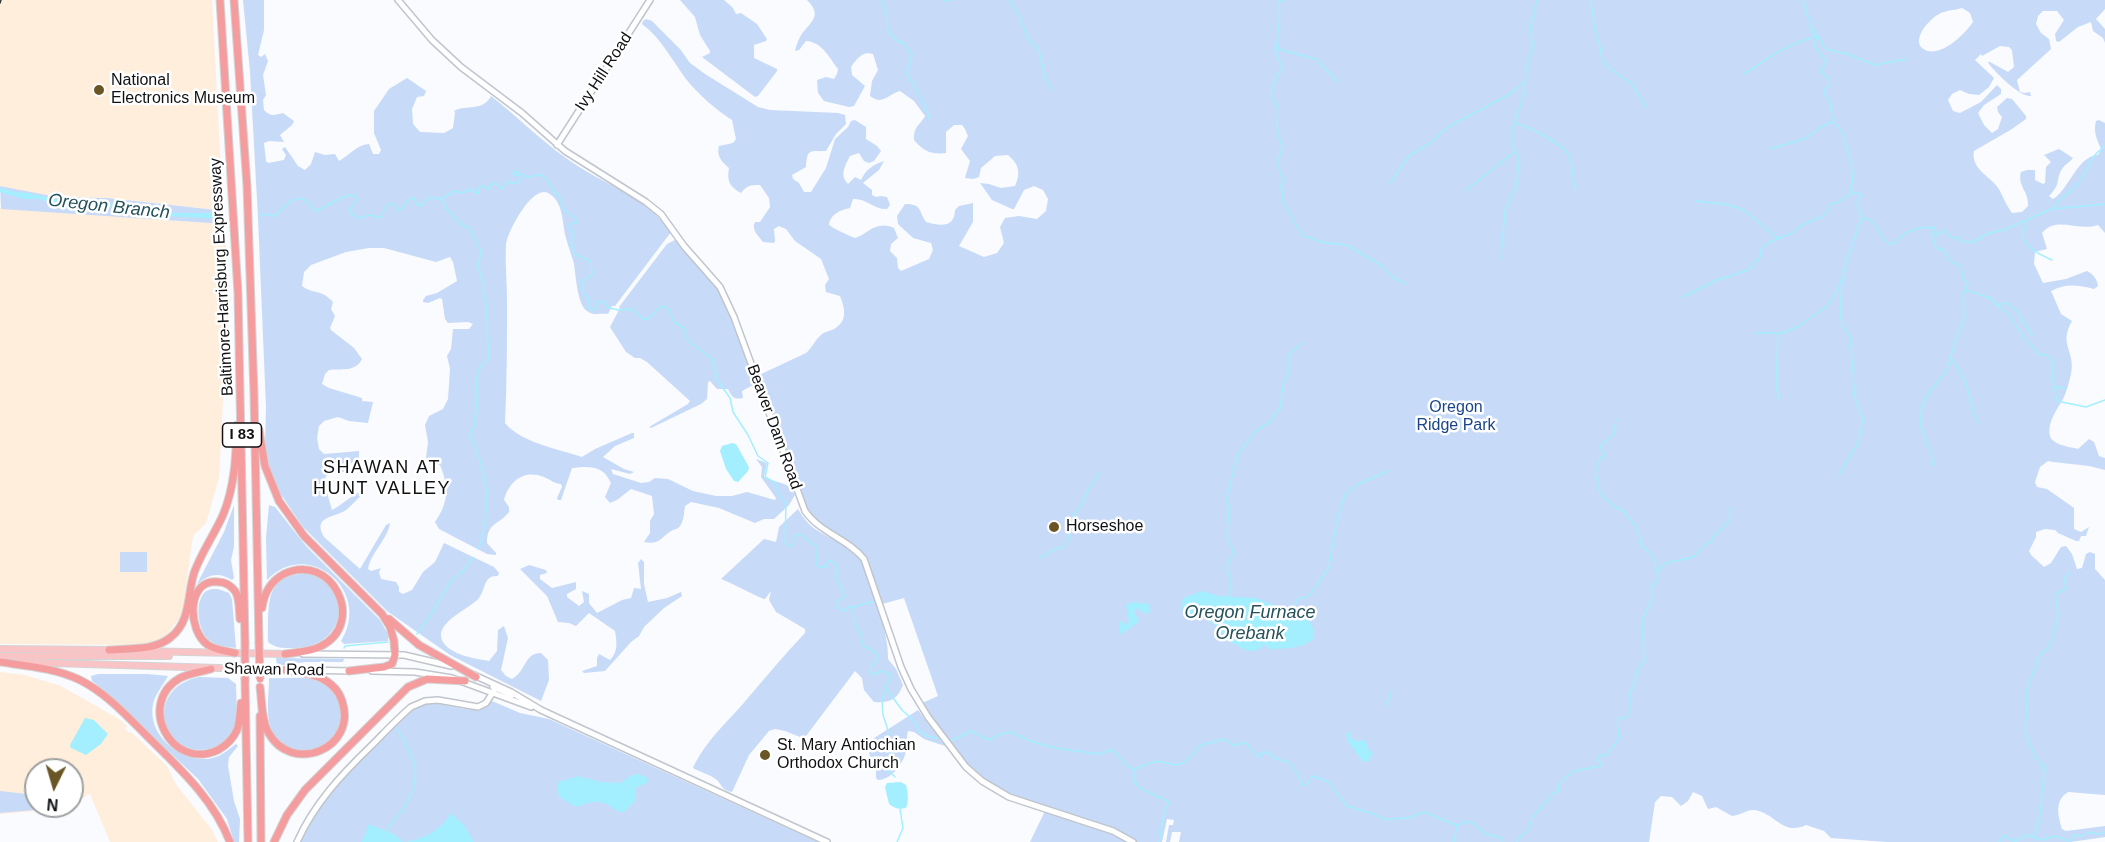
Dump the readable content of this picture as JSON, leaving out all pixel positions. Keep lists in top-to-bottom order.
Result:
{
  "streets": {
    "highway": ["Baltimore-Harrisburg Expressway", "I 83"],
    "main road": ["Shawan Road"],
    "street": ["Ivy Hill Road", "Beaver Dam Road"]
  },
  "crossings": [
    ["Ivy Hill Road", "Beaver Dam Road"]
  ],
  "districts": ["SHAWAN AT HUNT VALLEY"],
  "water": ["Oregon Branch", "Oregon Furnace Orebank"],
  "parks": ["Oregon Ridge Park"],
  "places": ["National Electronics Museum", "Horseshoe", "St. Mary Antiochian Orthodox Church"],
  "north": "bottom"
}
